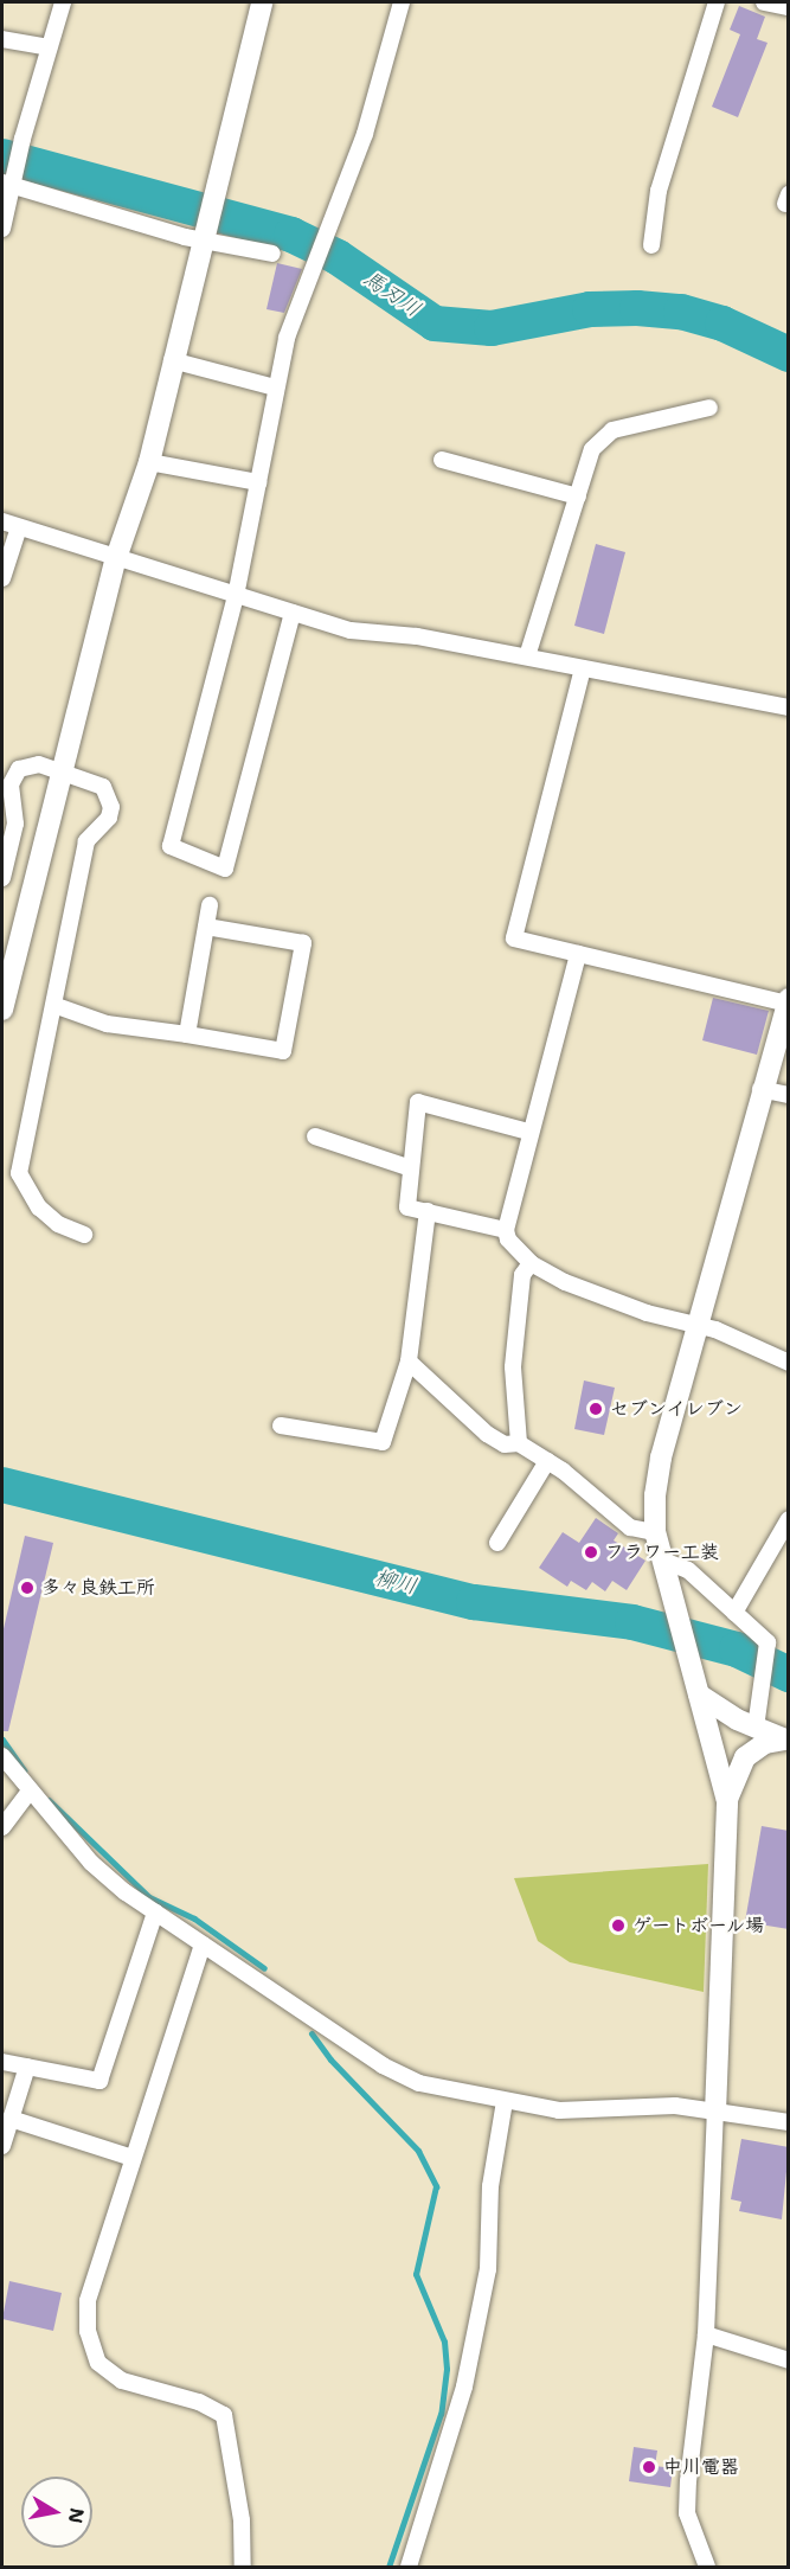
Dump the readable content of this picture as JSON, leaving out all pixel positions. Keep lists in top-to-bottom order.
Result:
{
  "water": ["馬刃川", "柳川"],
  "places": [
    "セブンイレブン",
    "フラワー工装",
    "多々良鉄工所",
    "ゲートボール場",
    "中川電器"
  ],
  "north": "right"
}
